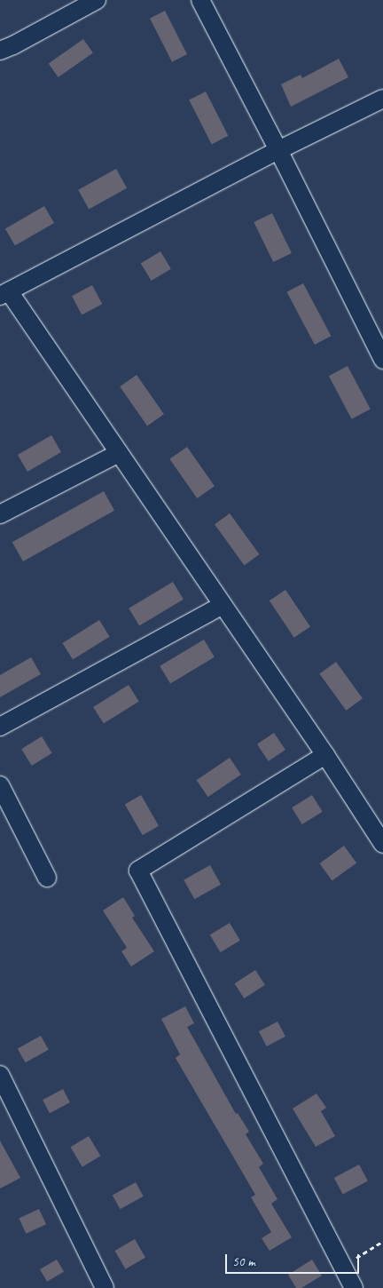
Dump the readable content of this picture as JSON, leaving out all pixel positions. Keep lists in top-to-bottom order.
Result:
{
  "scale_bar": "50 m"
}
